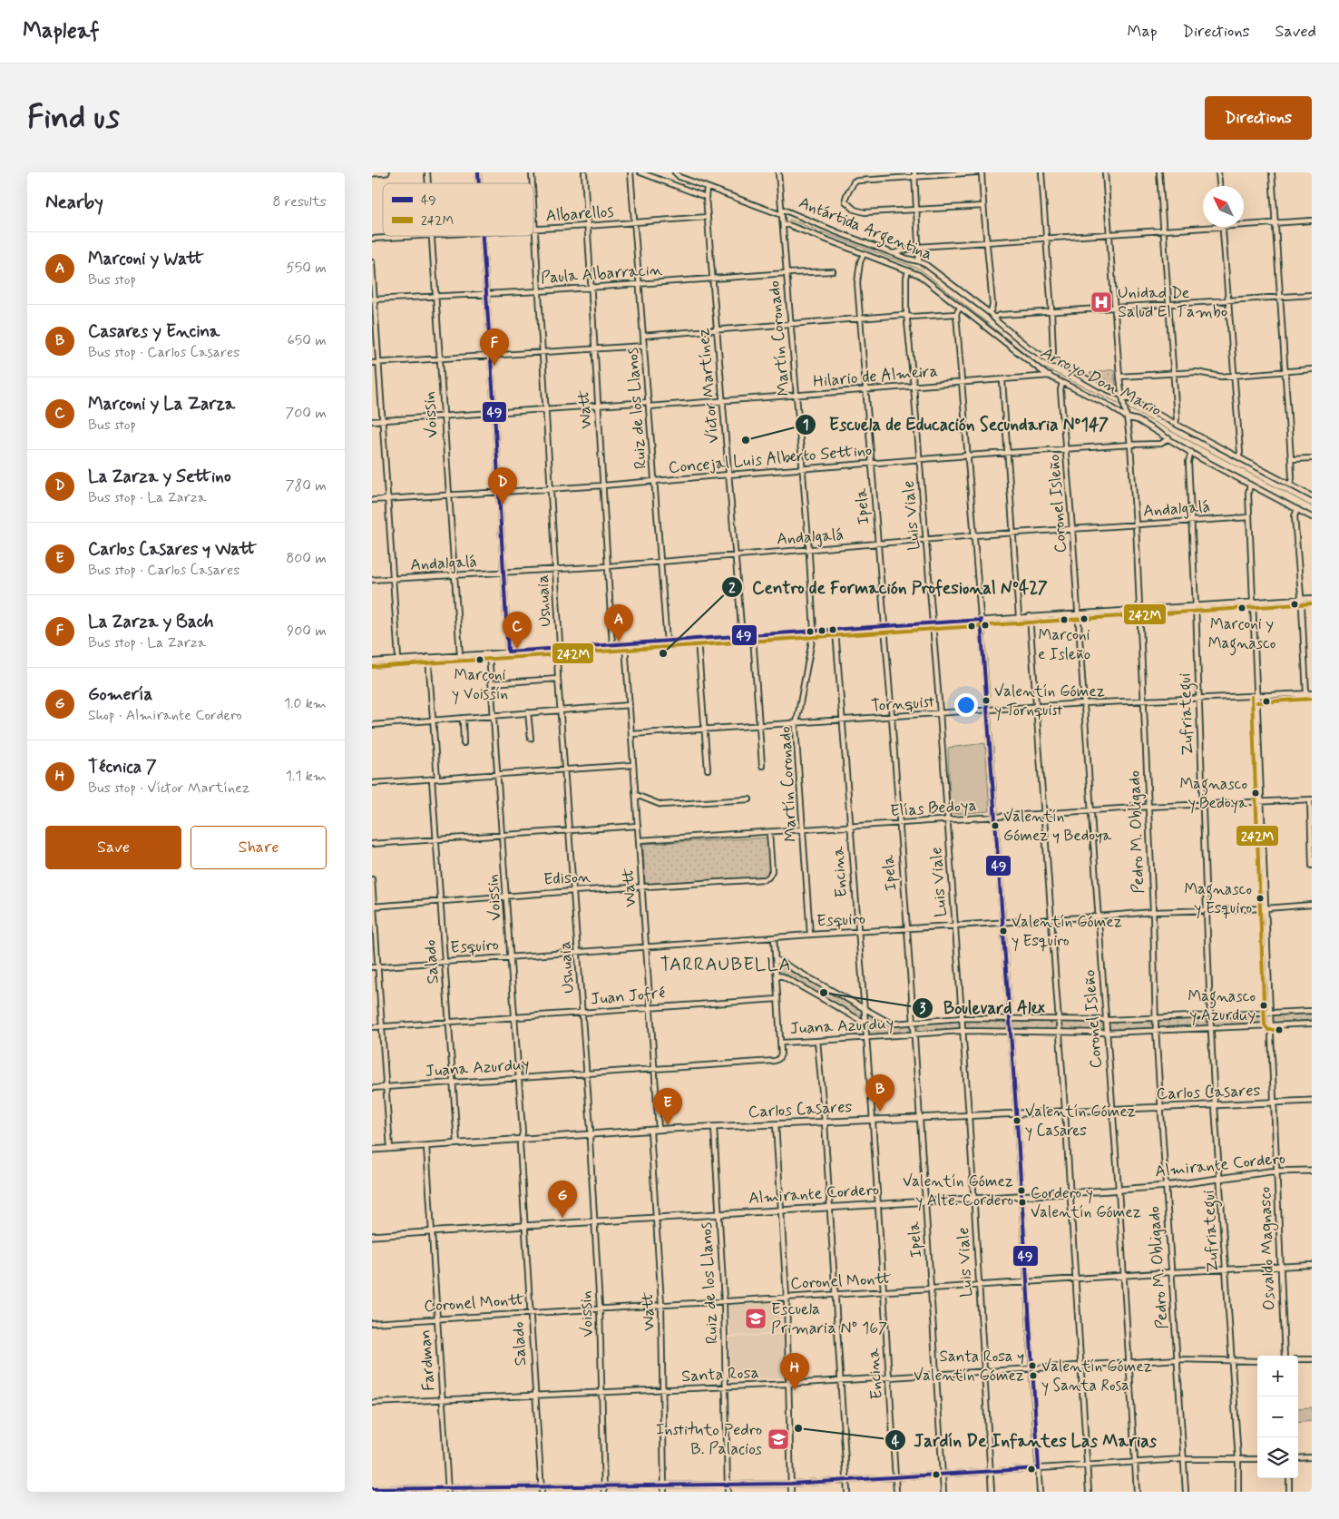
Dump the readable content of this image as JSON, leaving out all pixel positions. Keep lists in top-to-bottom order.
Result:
{
  "streets": {
    "main road": ["Carlos Casares", "Almirante Cordero"],
    "street": [
      "Albarellos",
      "Antártida Argentina",
      "Paula Albarracin",
      "Martín Coronado",
      "Hilario de Almeira",
      "Víctor Martínez",
      "Ruiz de los Llanos",
      "Watt",
      "Voissin",
      "Concejal Luis Alberto Settino",
      "Coronel Isleño",
      "Ipela",
      "Andalgalá",
      "Luis Viale",
      "Ushuaia",
      "Tornquist",
      "Zufriategui",
      "Elías Bedoya",
      "Pedro M. Obligado",
      "Encina",
      "Edison",
      "Esquiro",
      "Salado",
      "Juan Jofré",
      "Juana Azurduy",
      "Osvaldo Magnasco",
      "Coronel Montt",
      "Fardman",
      "Santa Rosa"
    ]
  },
  "crossings": [
    ["Albarellos", "Víctor Martínez"],
    ["Albarellos", "Ruiz de los Llanos"],
    ["Albarellos", "Watt"],
    ["Albarellos", "Ushuaia"],
    ["Antártida Argentina", "Martín Coronado"],
    ["Antártida Argentina", "Hilario de Almeira"],
    ["Antártida Argentina", "Víctor Martínez"],
    ["Antártida Argentina", "Concejal Luis Alberto Settino"],
    ["Antártida Argentina", "Coronel Isleño"],
    ["Antártida Argentina", "Ipela"],
    ["Antártida Argentina", "Luis Viale"],
    ["Antártida Argentina", "Zufriategui"],
    ["Antártida Argentina", "Pedro M. Obligado"],
    ["Antártida Argentina", "Osvaldo Magnasco"],
    ["Paula Albarracin", "Martín Coronado"],
    ["Paula Albarracin", "Víctor Martínez"],
    ["Paula Albarracin", "Ruiz de los Llanos"],
    ["Paula Albarracin", "Watt"],
    ["Paula Albarracin", "Voissin"],
    ["Paula Albarracin", "Ushuaia"],
    ["Martín Coronado", "Hilario de Almeira"],
    ["Martín Coronado", "Concejal Luis Alberto Settino"],
    ["Martín Coronado", "Andalgalá"],
    ["Martín Coronado", "Tornquist"],
    ["Martín Coronado", "Elías Bedoya"],
    ["Martín Coronado", "Esquiro"],
    ["Hilario de Almeira", "Víctor Martínez"],
    ["Hilario de Almeira", "Ruiz de los Llanos"],
    ["Hilario de Almeira", "Watt"],
    ["Hilario de Almeira", "Voissin"],
    ["Hilario de Almeira", "Ipela"],
    ["Hilario de Almeira", "Luis Viale"],
    ["Hilario de Almeira", "Ushuaia"],
    ["Víctor Martínez", "Concejal Luis Alberto Settino"],
    ["Víctor Martínez", "Andalgalá"],
    ["Ruiz de los Llanos", "Concejal Luis Alberto Settino"],
    ["Ruiz de los Llanos", "Andalgalá"],
    ["Ruiz de los Llanos", "Carlos Casares"],
    ["Ruiz de los Llanos", "Almirante Cordero"],
    ["Ruiz de los Llanos", "Coronel Montt"],
    ["Ruiz de los Llanos", "Santa Rosa"],
    ["Watt", "Concejal Luis Alberto Settino"],
    ["Watt", "Andalgalá"],
    ["Watt", "Tornquist"],
    ["Watt", "Elías Bedoya"],
    ["Watt", "Edison"],
    ["Watt", "Esquiro"],
    ["Watt", "Juan Jofré"],
    ["Watt", "Juana Azurduy"],
    ["Watt", "Carlos Casares"],
    ["Watt", "Almirante Cordero"],
    ["Watt", "Coronel Montt"],
    ["Watt", "Santa Rosa"],
    ["Voissin", "Concejal Luis Alberto Settino"],
    ["Voissin", "Andalgalá"],
    ["Voissin", "Ushuaia"],
    ["Voissin", "Edison"],
    ["Voissin", "Esquiro"],
    ["Voissin", "Salado"],
    ["Voissin", "Juan Jofré"],
    ["Voissin", "Juana Azurduy"],
    ["Voissin", "Carlos Casares"],
    ["Voissin", "Almirante Cordero"],
    ["Voissin", "Coronel Montt"],
    ["Voissin", "Santa Rosa"],
    ["Concejal Luis Alberto Settino", "Coronel Isleño"],
    ["Concejal Luis Alberto Settino", "Ipela"],
    ["Concejal Luis Alberto Settino", "Luis Viale"],
    ["Concejal Luis Alberto Settino", "Ushuaia"],
    ["Concejal Luis Alberto Settino", "Pedro M. Obligado"],
    ["Coronel Isleño", "Andalgalá"],
    ["Coronel Isleño", "Tornquist"],
    ["Coronel Isleño", "Elías Bedoya"],
    ["Coronel Isleño", "Esquiro"],
    ["Coronel Isleño", "Juana Azurduy"],
    ["Coronel Isleño", "Carlos Casares"],
    ["Coronel Isleño", "Almirante Cordero"],
    ["Coronel Isleño", "Coronel Montt"],
    ["Coronel Isleño", "Santa Rosa"],
    ["Ipela", "Andalgalá"],
    ["Ipela", "Tornquist"],
    ["Ipela", "Elías Bedoya"],
    ["Ipela", "Esquiro"],
    ["Ipela", "Juana Azurduy"],
    ["Ipela", "Carlos Casares"],
    ["Ipela", "Almirante Cordero"],
    ["Ipela", "Coronel Montt"],
    ["Ipela", "Santa Rosa"],
    ["Andalgalá", "Luis Viale"],
    ["Andalgalá", "Ushuaia"],
    ["Andalgalá", "Zufriategui"],
    ["Andalgalá", "Pedro M. Obligado"],
    ["Andalgalá", "Osvaldo Magnasco"],
    ["Luis Viale", "Tornquist"],
    ["Luis Viale", "Elías Bedoya"],
    ["Luis Viale", "Esquiro"],
    ["Luis Viale", "Juana Azurduy"],
    ["Luis Viale", "Carlos Casares"],
    ["Luis Viale", "Almirante Cordero"],
    ["Luis Viale", "Coronel Montt"],
    ["Luis Viale", "Santa Rosa"],
    ["Ushuaia", "Edison"],
    ["Ushuaia", "Esquiro"],
    ["Ushuaia", "Juan Jofré"],
    ["Ushuaia", "Juana Azurduy"],
    ["Ushuaia", "Carlos Casares"],
    ["Tornquist", "Zufriategui"],
    ["Tornquist", "Pedro M. Obligado"],
    ["Tornquist", "Encina"],
    ["Tornquist", "Osvaldo Magnasco"],
    ["Zufriategui", "Elías Bedoya"],
    ["Zufriategui", "Esquiro"],
    ["Zufriategui", "Juana Azurduy"],
    ["Zufriategui", "Carlos Casares"],
    ["Zufriategui", "Almirante Cordero"],
    ["Zufriategui", "Coronel Montt"],
    ["Zufriategui", "Santa Rosa"],
    ["Elías Bedoya", "Pedro M. Obligado"],
    ["Elías Bedoya", "Encina"],
    ["Elías Bedoya", "Edison"],
    ["Elías Bedoya", "Osvaldo Magnasco"],
    ["Pedro M. Obligado", "Esquiro"],
    ["Pedro M. Obligado", "Juana Azurduy"],
    ["Pedro M. Obligado", "Carlos Casares"],
    ["Pedro M. Obligado", "Almirante Cordero"],
    ["Pedro M. Obligado", "Coronel Montt"],
    ["Pedro M. Obligado", "Santa Rosa"],
    ["Encina", "Esquiro"],
    ["Encina", "Juana Azurduy"],
    ["Encina", "Carlos Casares"],
    ["Encina", "Almirante Cordero"],
    ["Encina", "Coronel Montt"],
    ["Encina", "Santa Rosa"],
    ["Edison", "Salado"],
    ["Esquiro", "Salado"],
    ["Esquiro", "Osvaldo Magnasco"],
    ["Salado", "Juan Jofré"],
    ["Salado", "Juana Azurduy"],
    ["Salado", "Carlos Casares"],
    ["Salado", "Almirante Cordero"],
    ["Salado", "Coronel Montt"],
    ["Salado", "Santa Rosa"],
    ["Juana Azurduy", "Osvaldo Magnasco"],
    ["Carlos Casares", "Osvaldo Magnasco"],
    ["Carlos Casares", "Fardman"],
    ["Almirante Cordero", "Osvaldo Magnasco"],
    ["Almirante Cordero", "Fardman"],
    ["Osvaldo Magnasco", "Coronel Montt"],
    ["Coronel Montt", "Fardman"],
    ["Fardman", "Santa Rosa"]
  ],
  "districts": ["TARRAUBELLA"],
  "water": ["Arroyo Don Mario"],
  "places": {
    "hospital": ["Unidad De Salud El Tambo"],
    "other": [
      "Escuela de Educación Secundaria Nº147",
      "Marconi y Magnasco",
      "Marconi e Isleño",
      "Centro de Formación Profesional Nº427",
      "Marconi y Voissín",
      "Valentín Gómez y Tornquist",
      "Magnasco y Bedoya",
      "Valentín Gómez y Bedoya",
      "Magnasco y Esquiro",
      "Valentín Gómez y Esquiro",
      "Boulevard Alex",
      "Magnasco y Azurduy",
      "Valentín Gómez y Casares",
      "Valentín Gómez y Alte. Cordero",
      "Cordero y Valentín Gómez",
      "Santa Rosa y Valentín Gómez",
      "Valentín Gómez y Santa Rosa",
      "Jardín De Infantes Las Marias"
    ],
    "school or university": ["Escuela Primaria Nº 167", "Instituto Pedro B. Palacios"]
  },
  "lines": ["transit line 49", "transit line 242M"],
  "legend": ["49", "242M"],
  "north": "top left",
  "page": {
    "header": "Mapleaf",
    "nav": ["Map", "Directions", "Saved"],
    "buttons": [
      "Directions",
      ["Save", "Share"]
    ],
    "title": "Find us",
    "heading": ["Nearby", "8 results"],
    "list": [
      {
        "mark": "A",
        "name": "Marconi y Watt",
        "note": "Bus stop",
        "value": "550 m"
      },
      {
        "mark": "B",
        "name": "Casares y Encina",
        "note": "Bus stop · Carlos Casares",
        "value": "650 m"
      },
      {
        "mark": "C",
        "name": "Marconi y La Zarza",
        "note": "Bus stop",
        "value": "700 m"
      },
      {
        "mark": "D",
        "name": "La Zarza y Settino",
        "note": "Bus stop · La Zarza",
        "value": "780 m"
      },
      {
        "mark": "E",
        "name": "Carlos Casares y Watt",
        "note": "Bus stop · Carlos Casares",
        "value": "800 m"
      },
      {
        "mark": "F",
        "name": "La Zarza y Bach",
        "note": "Bus stop · La Zarza",
        "value": "900 m"
      },
      {
        "mark": "G",
        "name": "Gomería",
        "note": "Shop · Almirante Cordero",
        "value": "1.0 km"
      },
      {
        "mark": "H",
        "name": "Técnica 7",
        "note": "Bus stop · Víctor Martínez",
        "value": "1.1 km"
      }
    ],
    "pins": [
      "F",
      "D",
      "A",
      "C",
      "B",
      "E",
      "G",
      "H"
    ],
    "map_buttons": ["+", "−"]
  }
}
